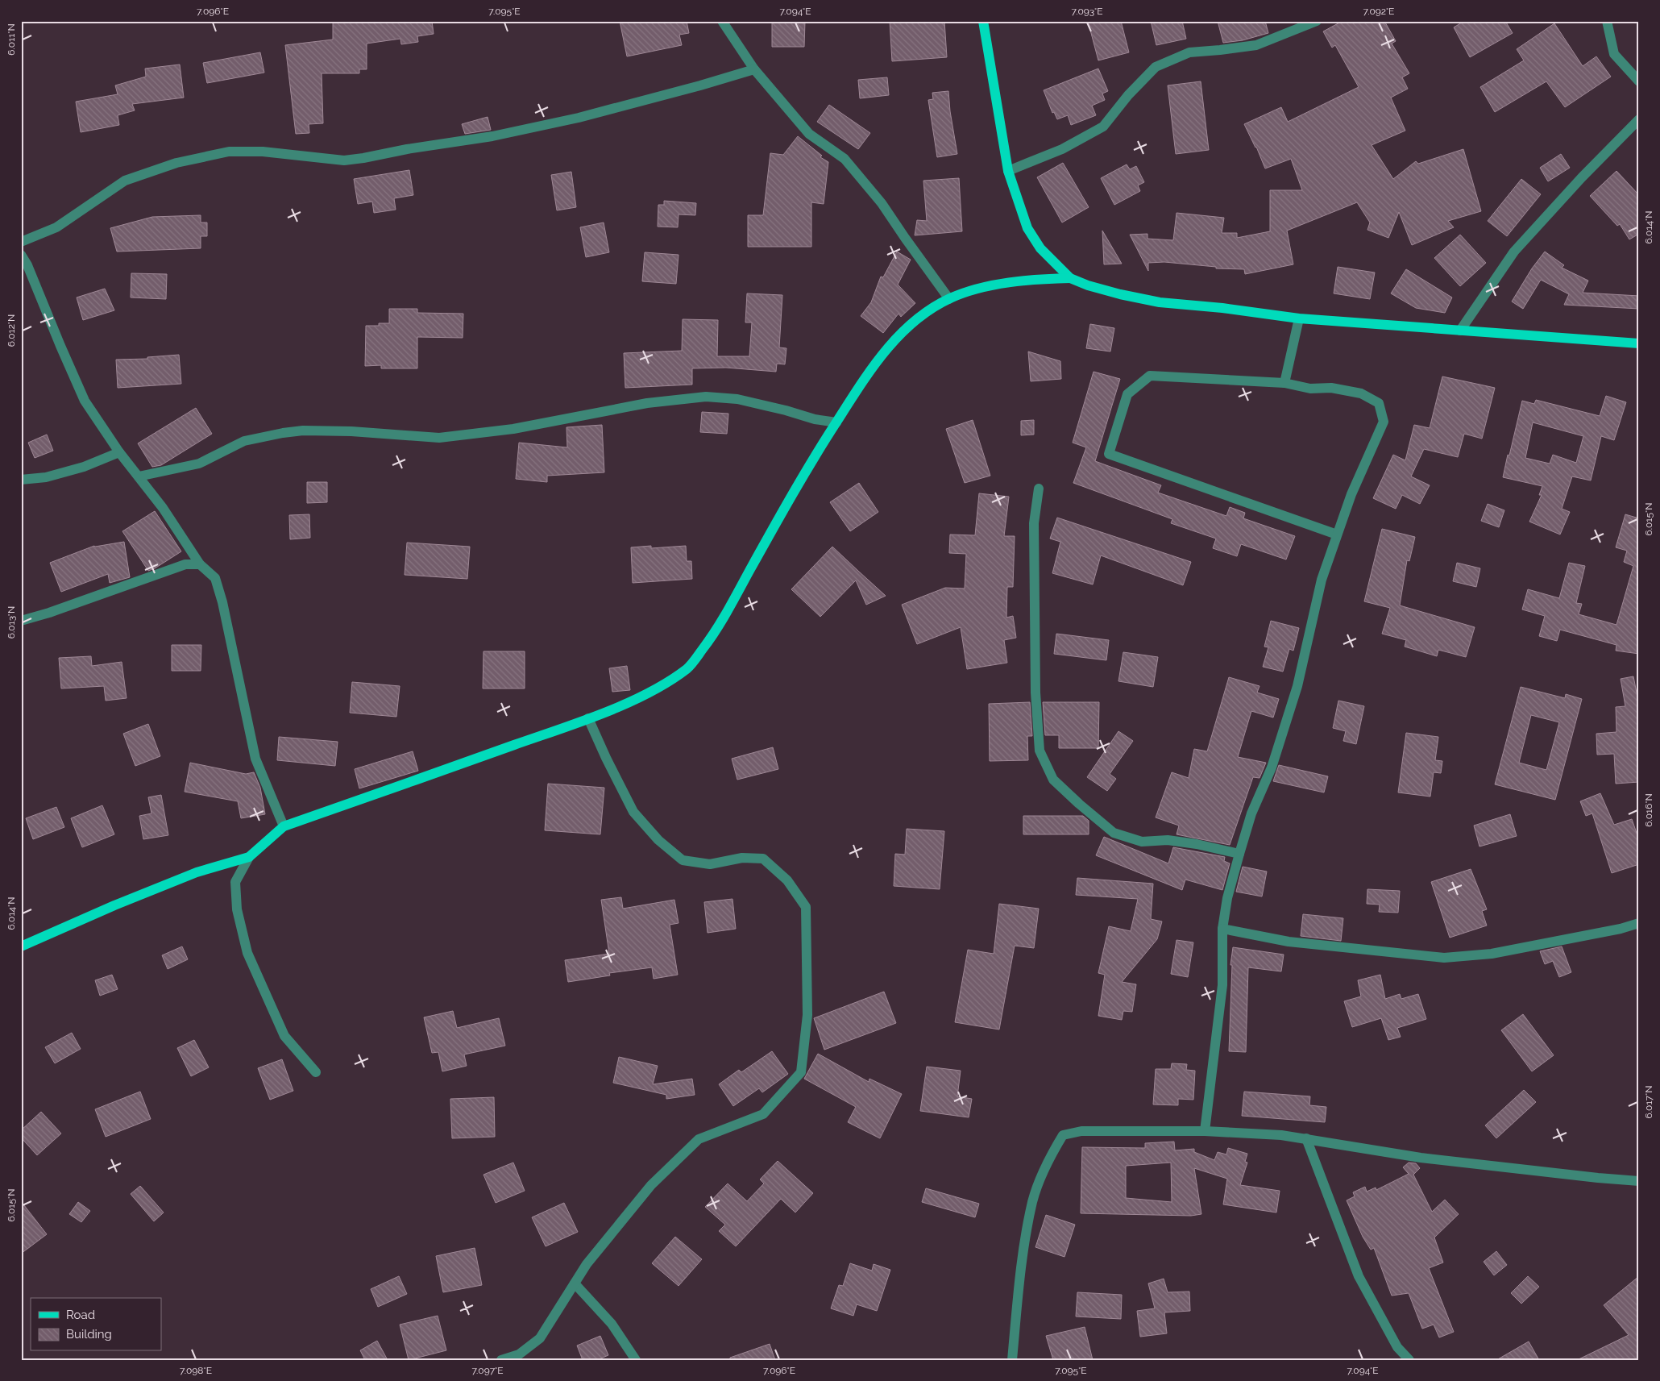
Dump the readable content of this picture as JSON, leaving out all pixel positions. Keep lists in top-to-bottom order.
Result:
{
  "legend": ["Road", "Building"],
  "coordinates": [
    "7.096°E",
    "7.095°E",
    "7.094°E",
    "7.093°E",
    "7.092°E",
    "6.011°N",
    "6.014°N",
    "6.012°N",
    "6.015°N",
    "6.013°N",
    "6.016°N",
    "6.017°N",
    "7.098°E",
    "7.097°E"
  ]
}
